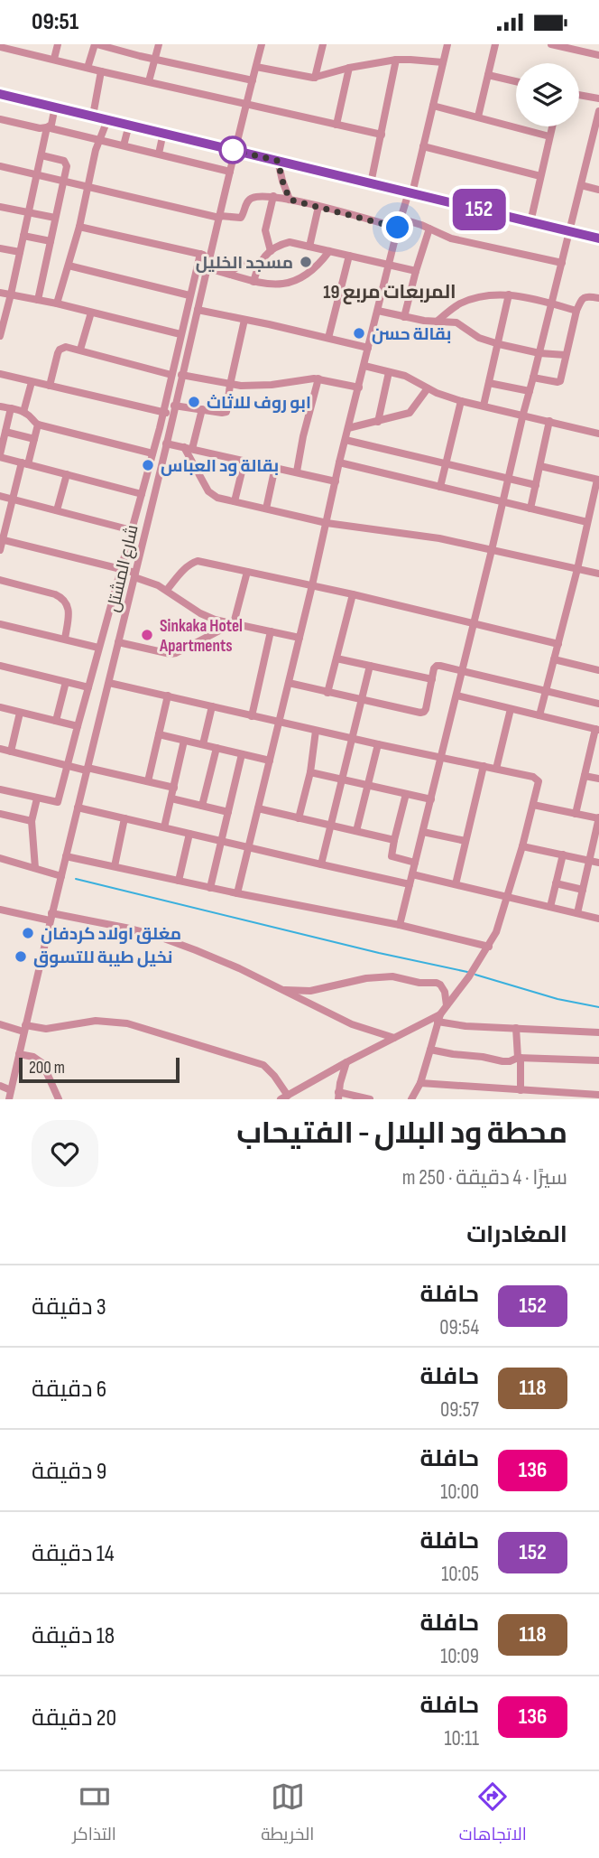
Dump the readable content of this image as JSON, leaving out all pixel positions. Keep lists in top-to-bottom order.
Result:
{
  "streets": {
    "street": ["شارع المشتل"]
  },
  "districts": ["المربعات مربع 19"],
  "places": [
    "مسجد الخليل",
    "بقالة حسن",
    "ابو روف للاثاث",
    "بقالة ود العباس",
    "Sinkaka Hotel Apartments",
    "مغلق اولاد كردفان",
    "نخيل طيبة للتسوق"
  ],
  "lines": ["bus line 152"],
  "scale_bar": "200 m",
  "page": {
    "status": "09:51",
    "on_map": "152",
    "scale": "200 m",
    "heading": [
      ["محطة ود البلال - الفتيحاب", "سيرًا · 4 دقيقة · 250 m"],
      "المغادرات"
    ],
    "list": [
      {
        "mark": "152",
        "name": "حافلة",
        "note": "09:54",
        "value": "3 دقيقة"
      },
      {
        "mark": "118",
        "name": "حافلة",
        "note": "09:57",
        "value": "6 دقيقة"
      },
      {
        "mark": "136",
        "name": "حافلة",
        "note": "10:00",
        "value": "9 دقيقة"
      },
      {
        "mark": "152",
        "name": "حافلة",
        "note": "10:05",
        "value": "14 دقيقة"
      },
      {
        "mark": "118",
        "name": "حافلة",
        "note": "10:09",
        "value": "18 دقيقة"
      },
      {
        "mark": "136",
        "name": "حافلة",
        "note": "10:11",
        "value": "20 دقيقة"
      }
    ],
    "tabs": ["الاتجاهات", "الخريطة", "التذاكر"]
  }
}
